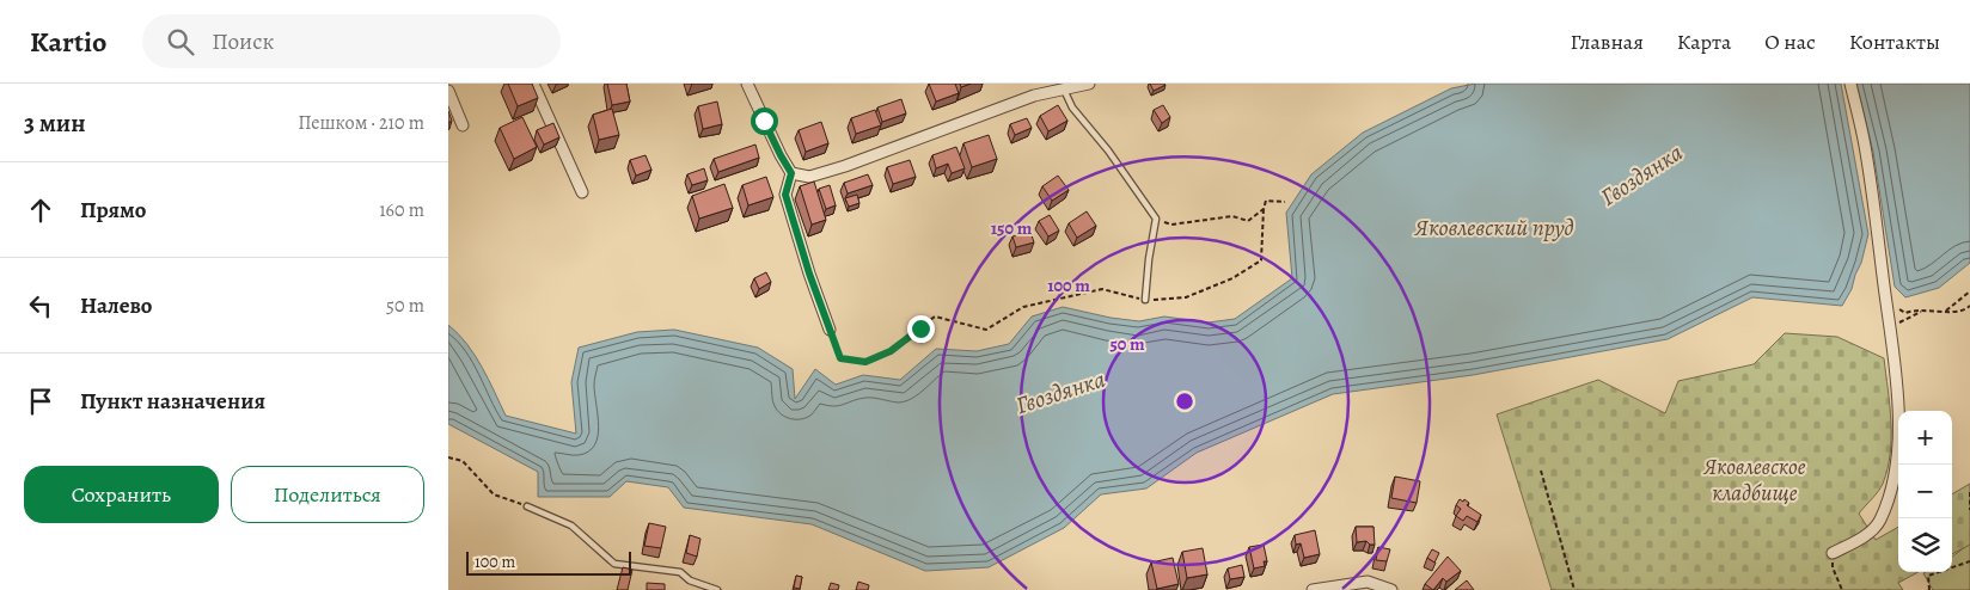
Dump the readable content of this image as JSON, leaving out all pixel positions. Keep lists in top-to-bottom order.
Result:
{
  "water": ["Гвоздянка", "Яковлевский пруд"],
  "parks": ["Яковлевское кладбище"],
  "scale_bar": "100 m",
  "page": {
    "header": "Kartio",
    "search": "Поиск",
    "nav": [
      "Главная",
      "Карта",
      "О нас",
      "Контакты"
    ],
    "heading": ["3 мин", "Пешком · 210 m"],
    "list": [
      ["Прямо", "160 m"],
      ["Налево", "50 m"],
      "Пункт назначения"
    ],
    "map_buttons": ["+", "−"],
    "buttons": ["Сохранить", "Поделиться"],
    "scale": "100 m"
  },
  "rings": ["150 m", "100 m", "50 m"]
}
